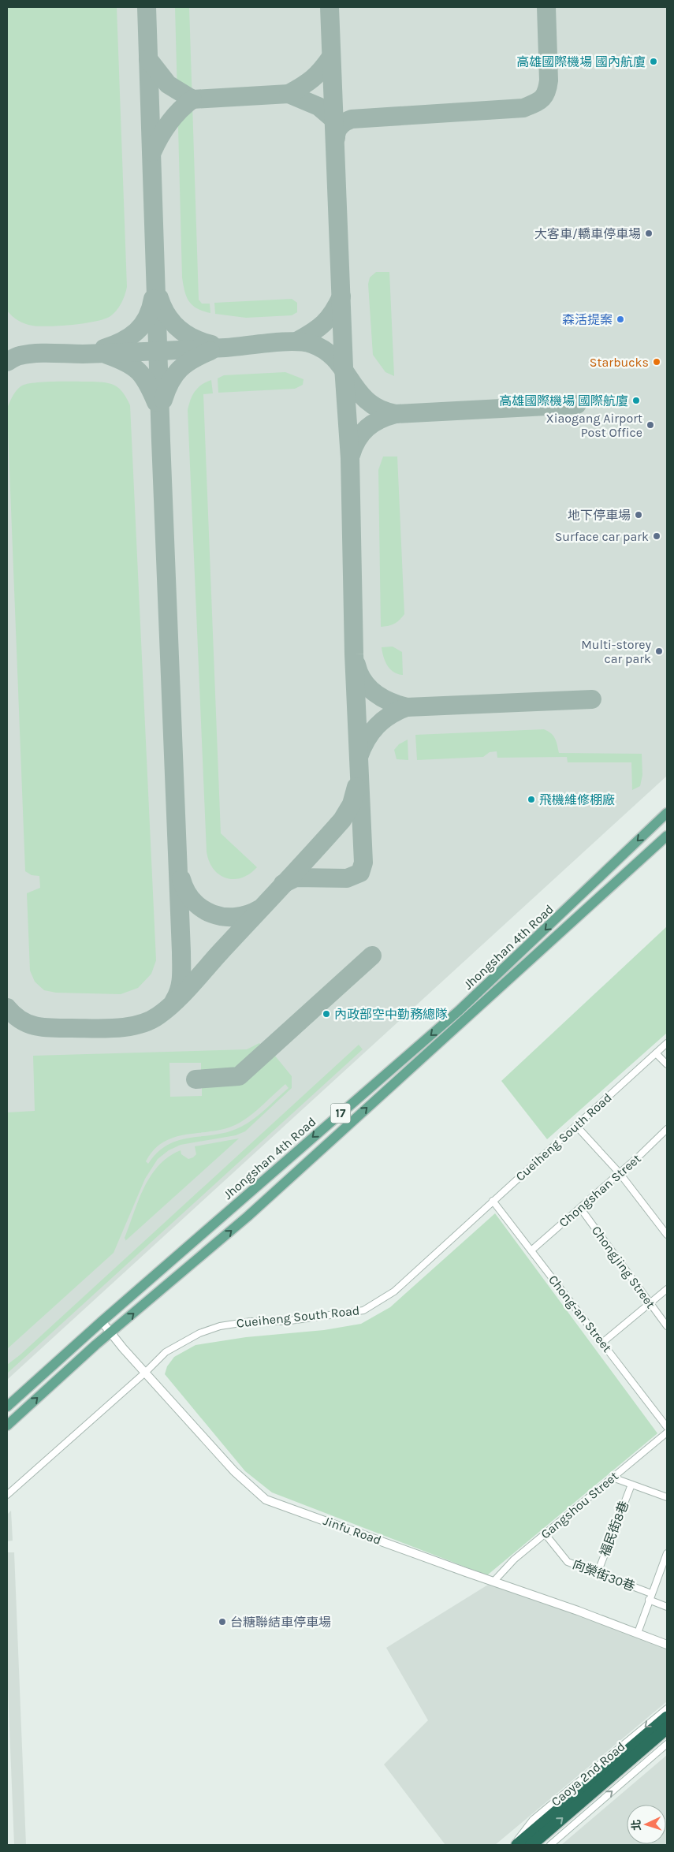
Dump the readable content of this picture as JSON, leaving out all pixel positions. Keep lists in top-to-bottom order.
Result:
{
  "streets": {
    "main road": ["Jhongshan 4th Road", "17"],
    "street": [
      "Cueiheng South Road",
      "Chongshan Street",
      "Chongjing Street",
      "Chong-an Street",
      "Gangshou Street",
      "福民街8巷",
      "Jinfu Road",
      "向榮街30巷",
      "Caoya 2nd Road"
    ]
  },
  "crossings": [
    ["Jhongshan 4th Road", "Jinfu Road"],
    ["Cueiheng South Road", "Chong-an Street"],
    ["Cueiheng South Road", "Jinfu Road"],
    ["Chongshan Street", "Chongjing Street"],
    ["Chongshan Street", "Chong-an Street"],
    ["Gangshou Street", "Jinfu Road"],
    ["Gangshou Street", "向榮街30巷"],
    ["福民街8巷", "向榮街30巷"]
  ],
  "places": [
    "高雄國際機場 國內航廈",
    "大客車/轎車停車場",
    "森活提案",
    "Starbucks",
    "高雄國際機場 國際航廈",
    "Xiaogang Airport Post Office",
    "地下停車場",
    "Surface car park",
    "Multi-storey car park",
    "飛機維修棚廠",
    "內政部空中勤務總隊",
    "台糖聯結車停車場"
  ],
  "north": "left"
}
